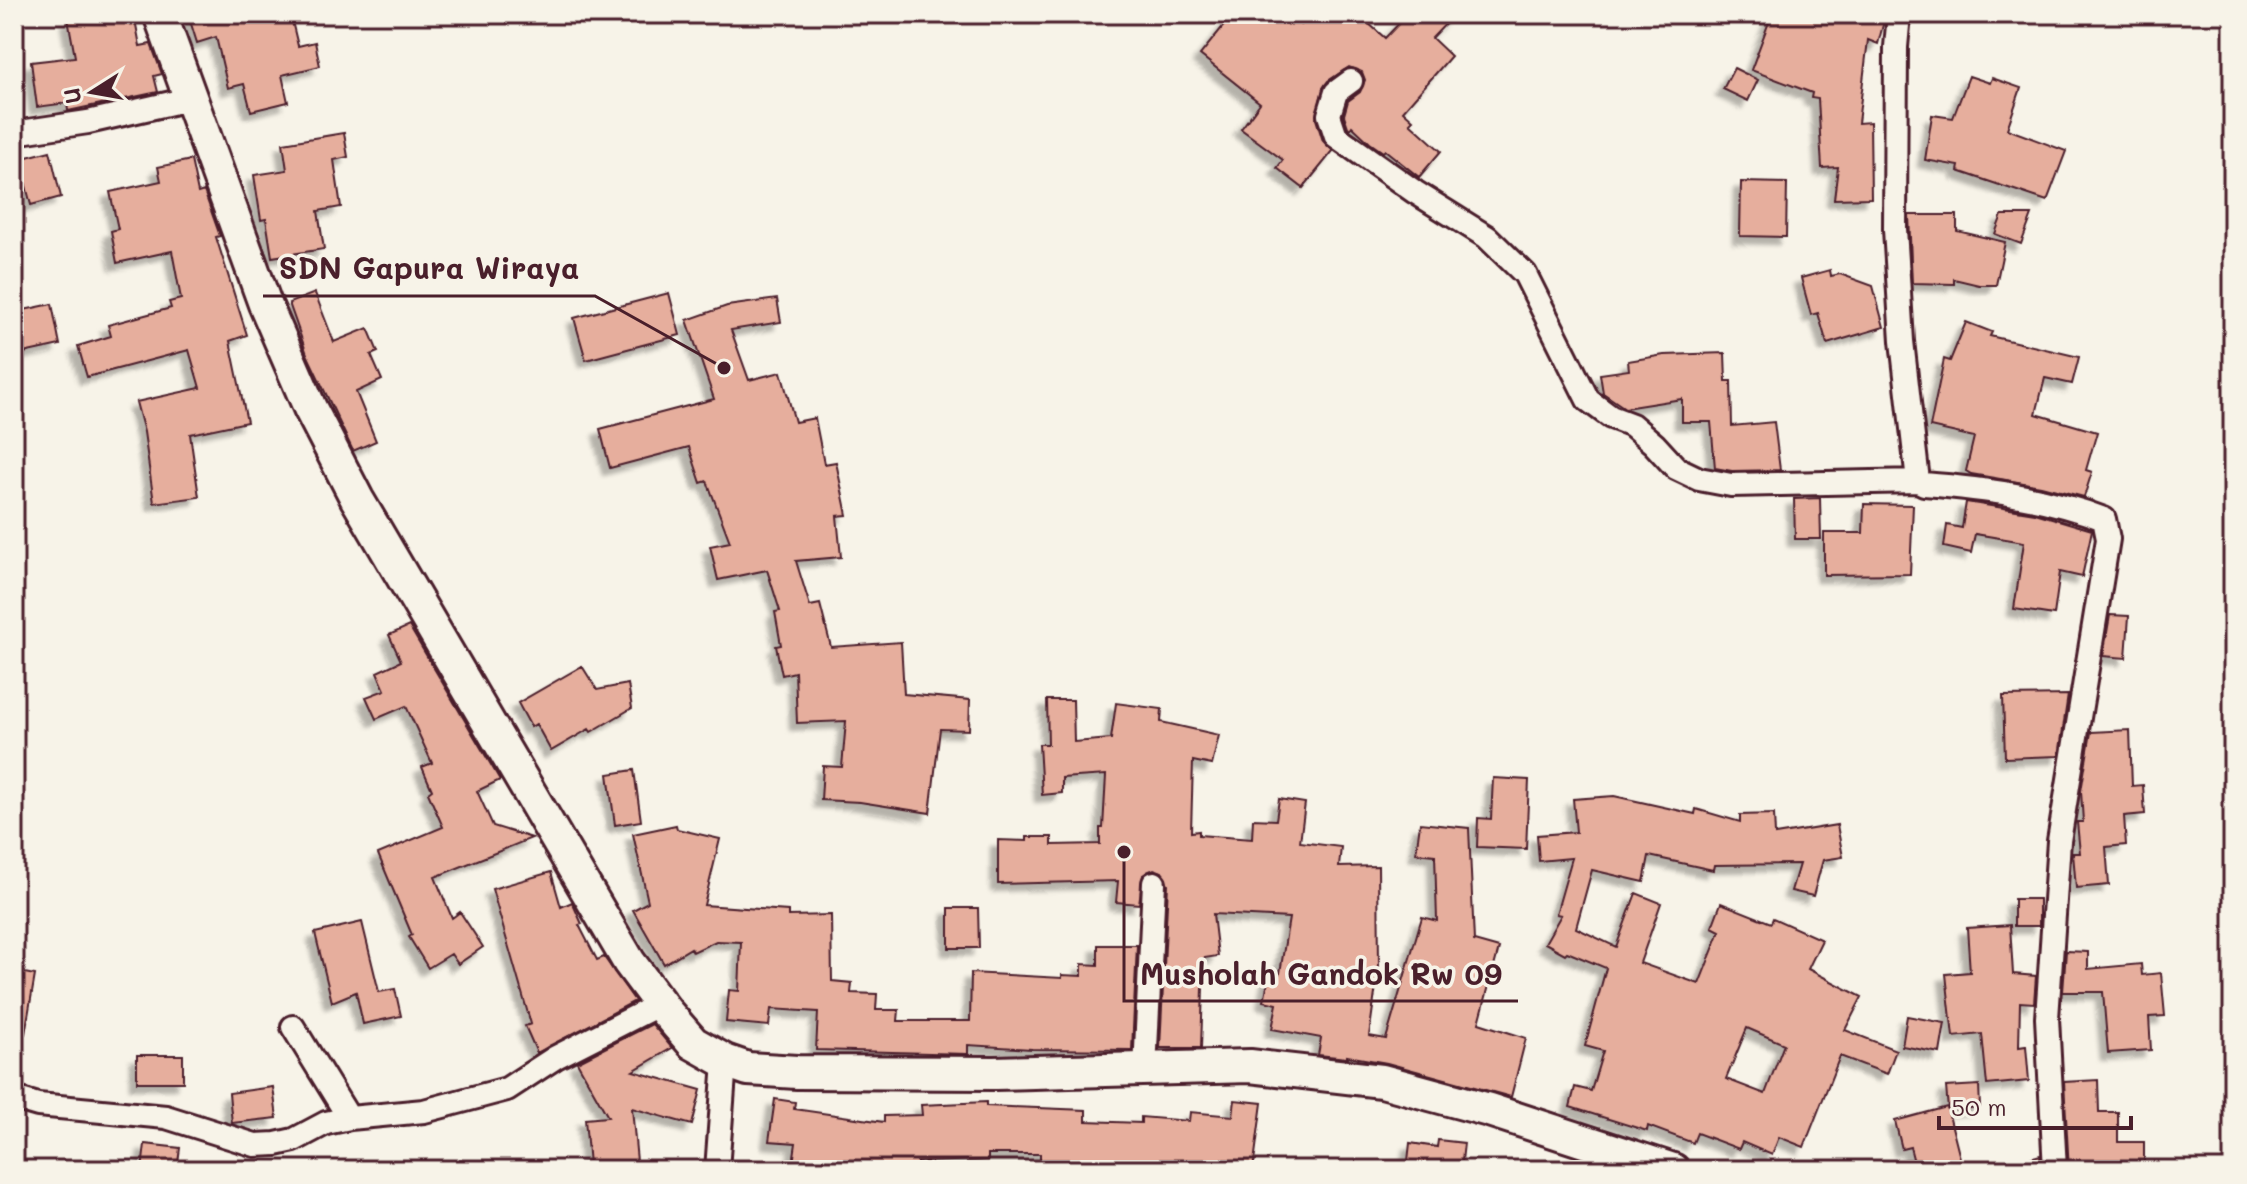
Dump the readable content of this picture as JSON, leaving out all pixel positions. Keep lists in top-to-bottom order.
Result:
{
  "places": ["SDN Gapura Wiraya", "Musholah Gandok Rw 09"],
  "scale_bar": "50 m",
  "north": "left"
}
